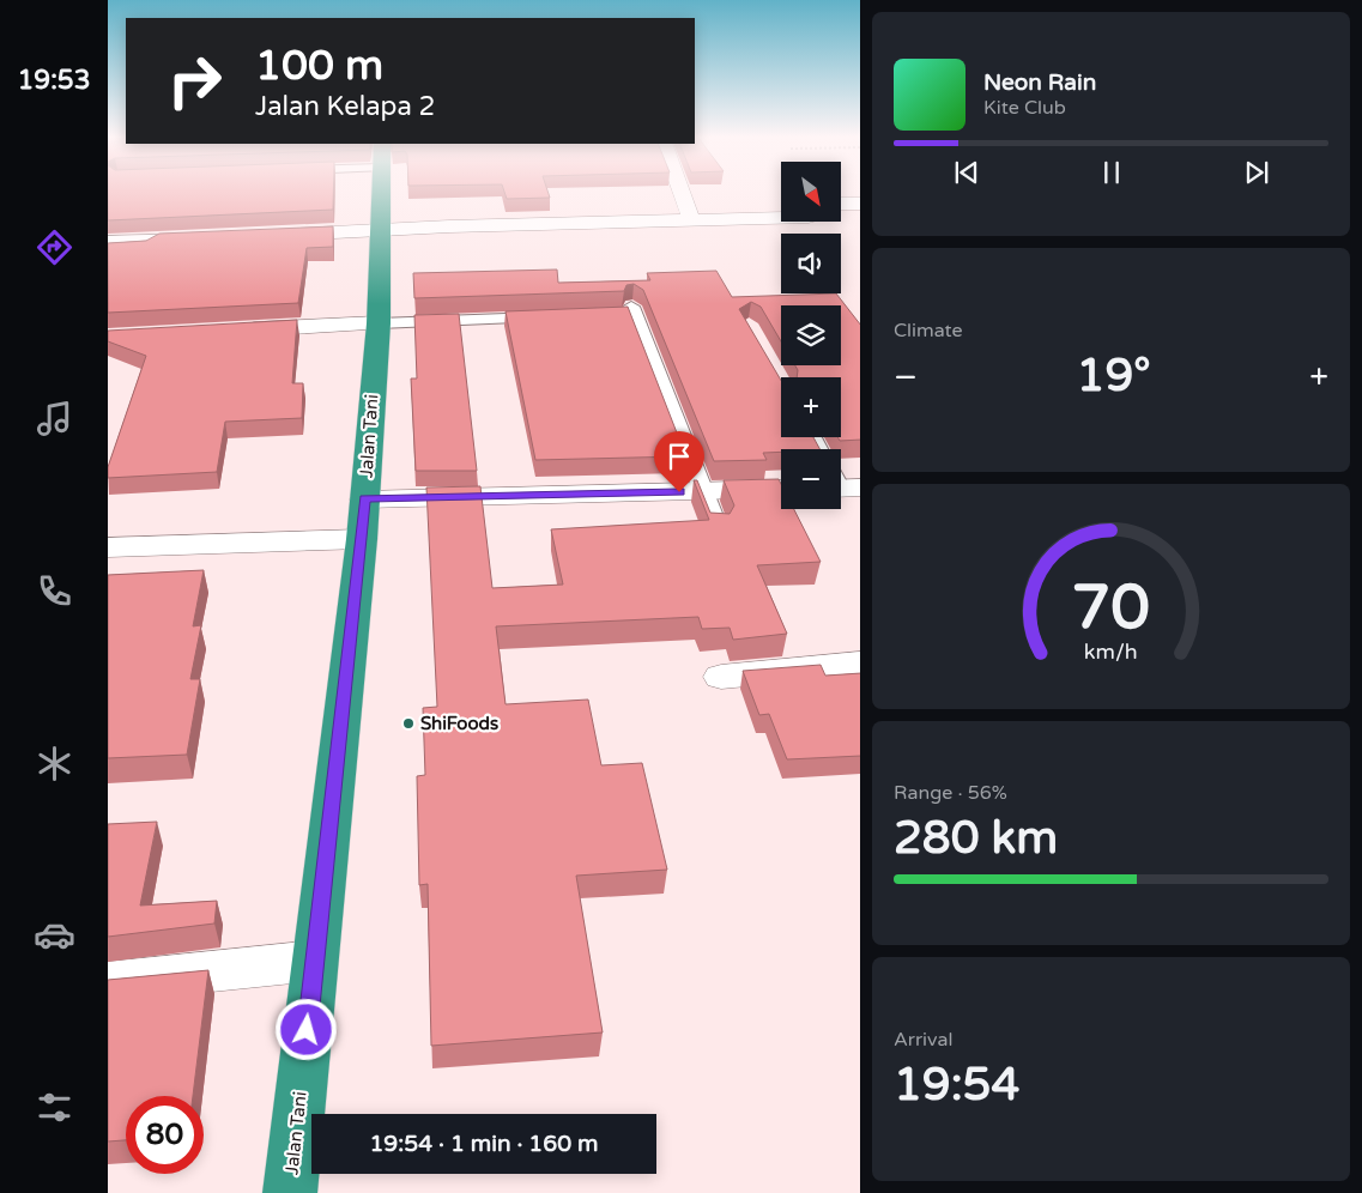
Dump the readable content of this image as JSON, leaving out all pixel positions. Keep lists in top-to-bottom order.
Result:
{
  "streets": {
    "highway": ["Jalan Tani"]
  },
  "places": ["ShiFoods"],
  "north": "bottom right",
  "page": {
    "tabs": "19:53",
    "turn": ["100 m", "Jalan Kelapa 2"],
    "song": ["Neon Rain", "Kite Club"],
    "map_buttons": ["+", "−"],
    "tile": [
      "Climate",
      ["Range · 56%", "280 km"],
      ["Arrival", "19:54"]
    ],
    "heat": ["−", "19°", "+"],
    "limit": "80",
    "trip": "19:54 · 1 min · 160 m",
    "gauge": ["70", "km/h"]
  }
}
